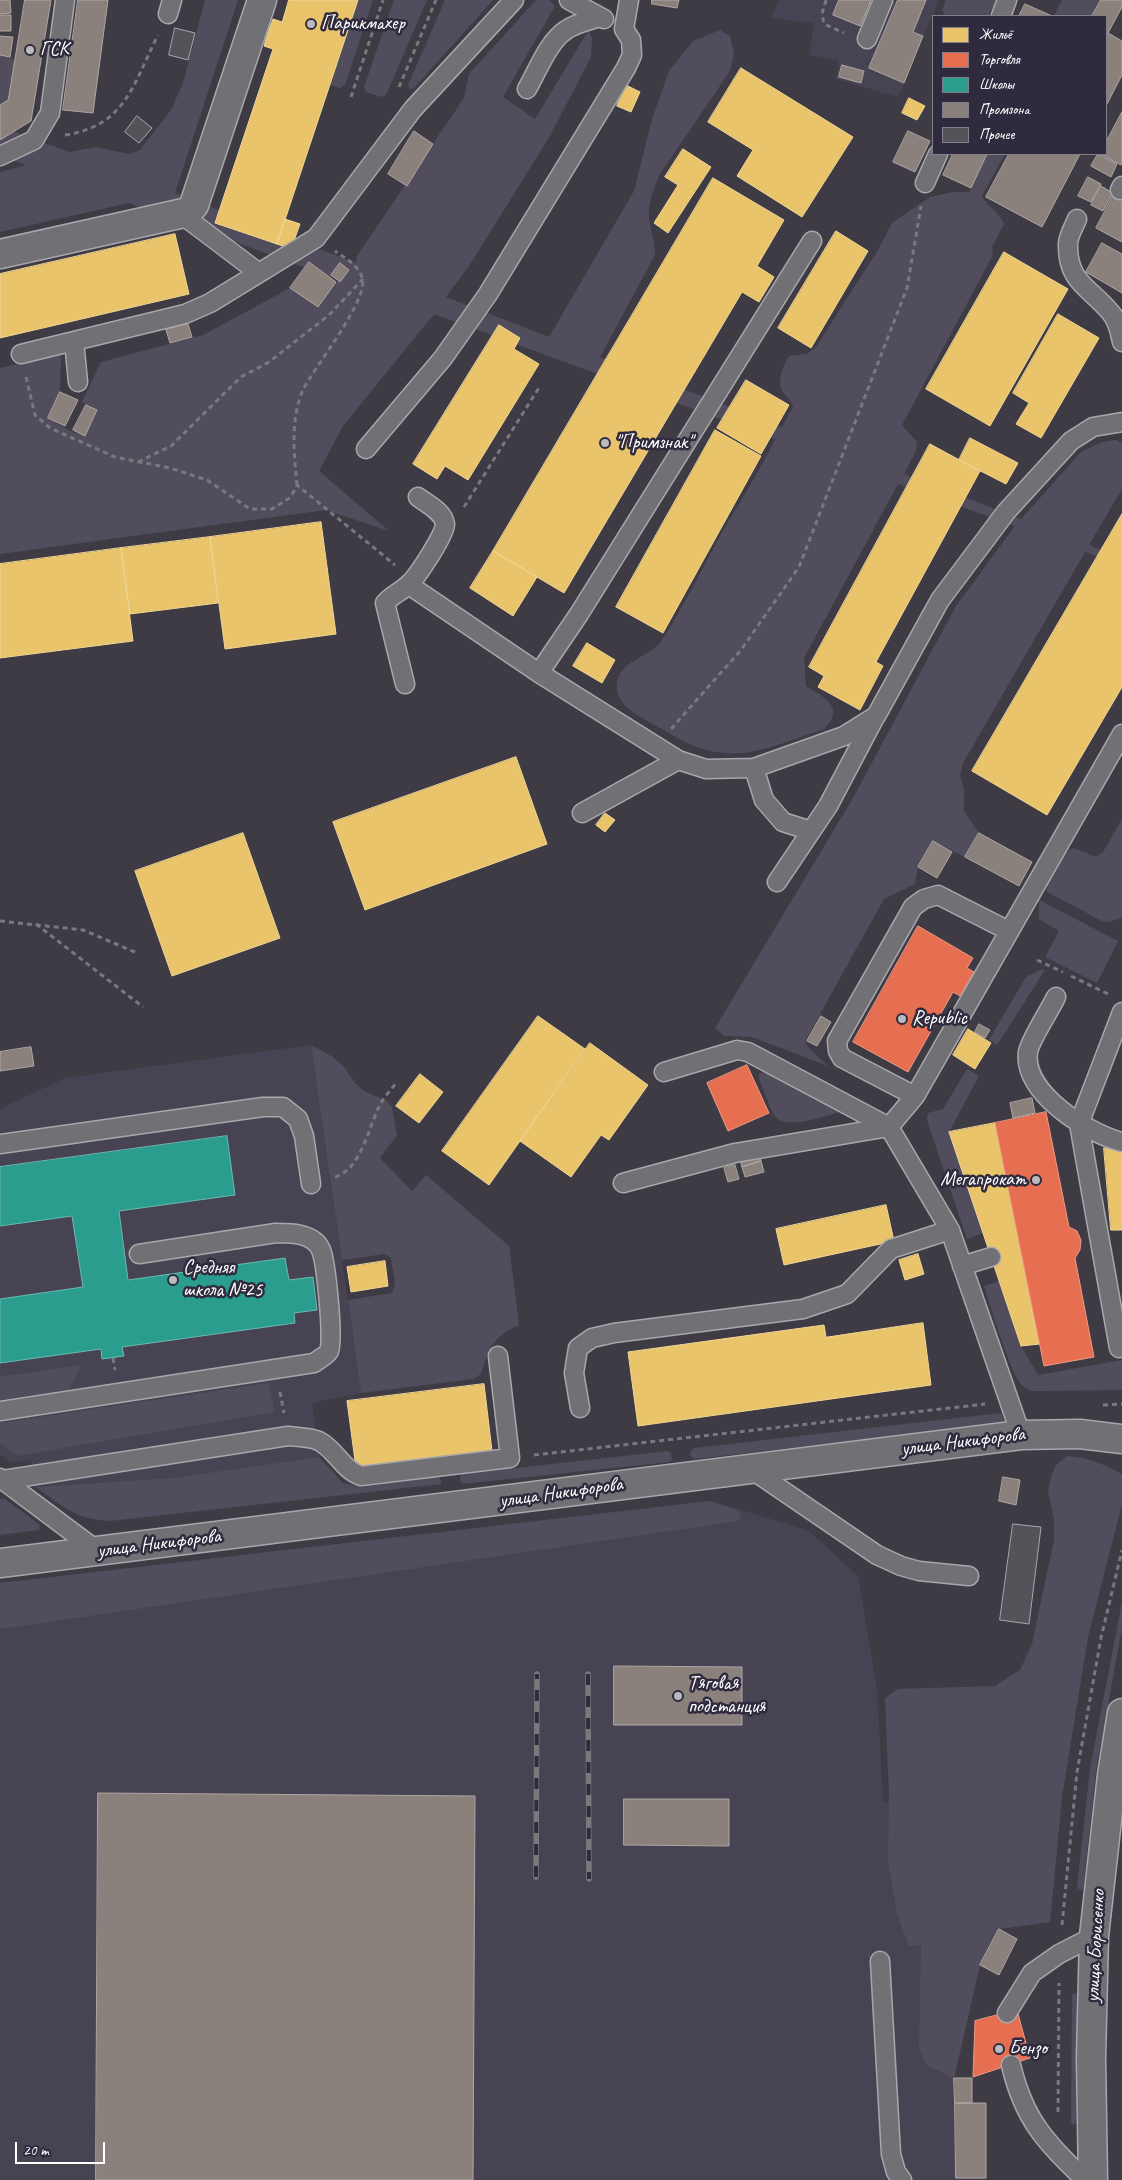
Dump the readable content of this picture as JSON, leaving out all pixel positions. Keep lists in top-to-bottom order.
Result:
{
  "streets": {
    "main road": ["улица Никифорова", "улица Борисенко"]
  },
  "places": [
    "Парикмахер",
    "ГСК",
    "\"Примзнак\"",
    "Republic",
    "Мегапрокат",
    "Средняя школа №25",
    "Тяговая подстанция",
    "Бензо"
  ],
  "legend": [
    "Жильё",
    "Торговля",
    "Школы",
    "Промзона",
    "Прочее"
  ],
  "scale_bar": "20 m"
}
